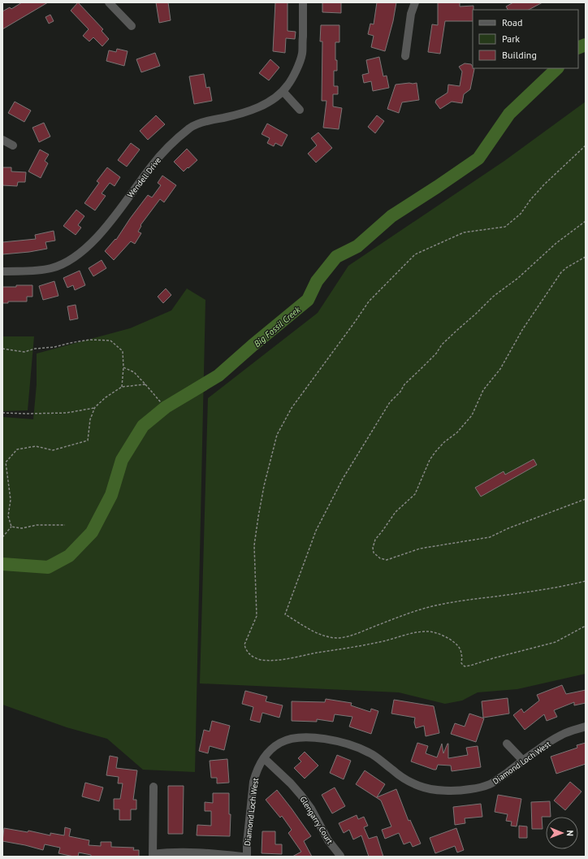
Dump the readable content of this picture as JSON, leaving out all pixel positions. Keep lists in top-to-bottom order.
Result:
{
  "streets": {
    "street": ["Wendell Drive", "Diamond Loch West", "Glengarry Court"]
  },
  "crossings": [
    ["Diamond Loch West", "Glengarry Court"]
  ],
  "water": ["Big Fossil Creek"],
  "legend": ["Road", "Park", "Building"],
  "north": "right"
}
